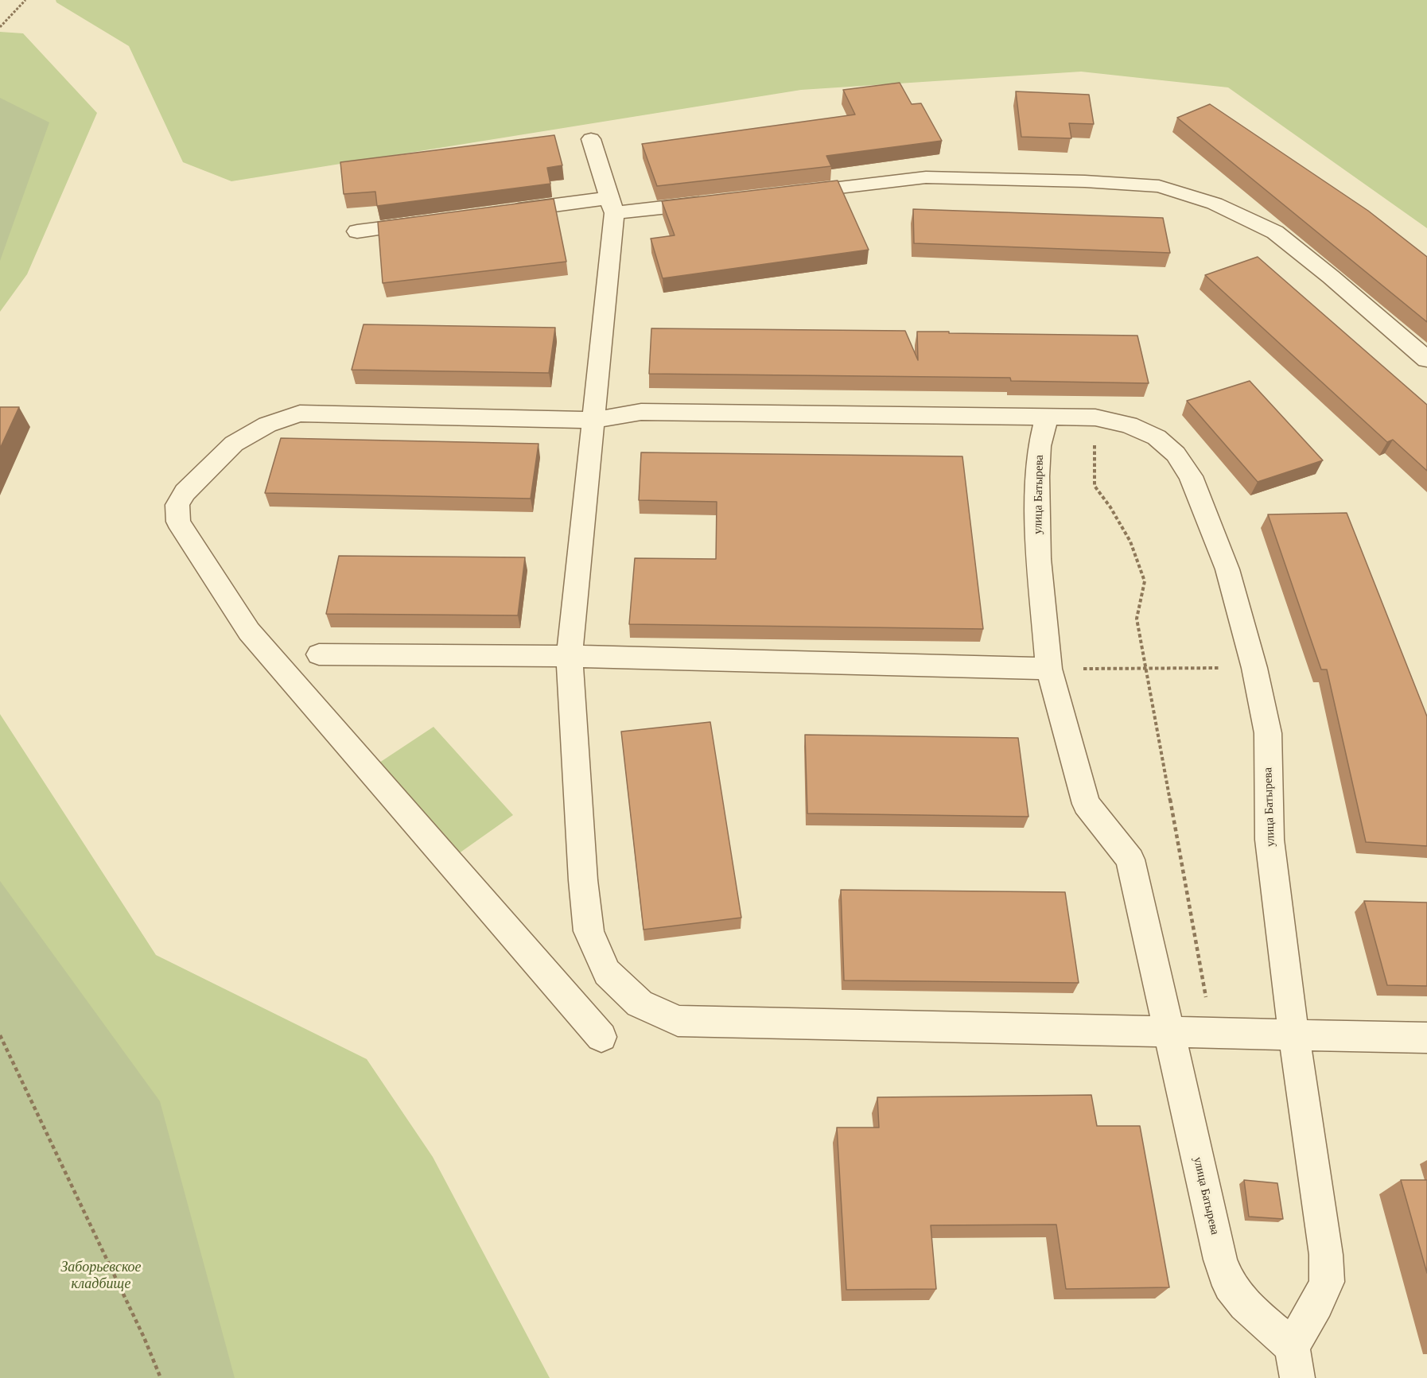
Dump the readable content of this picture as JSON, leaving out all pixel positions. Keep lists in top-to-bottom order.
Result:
{
  "streets": {
    "street": ["улица Батырева"]
  },
  "parks": ["Заборьевское кладбище"]
}
